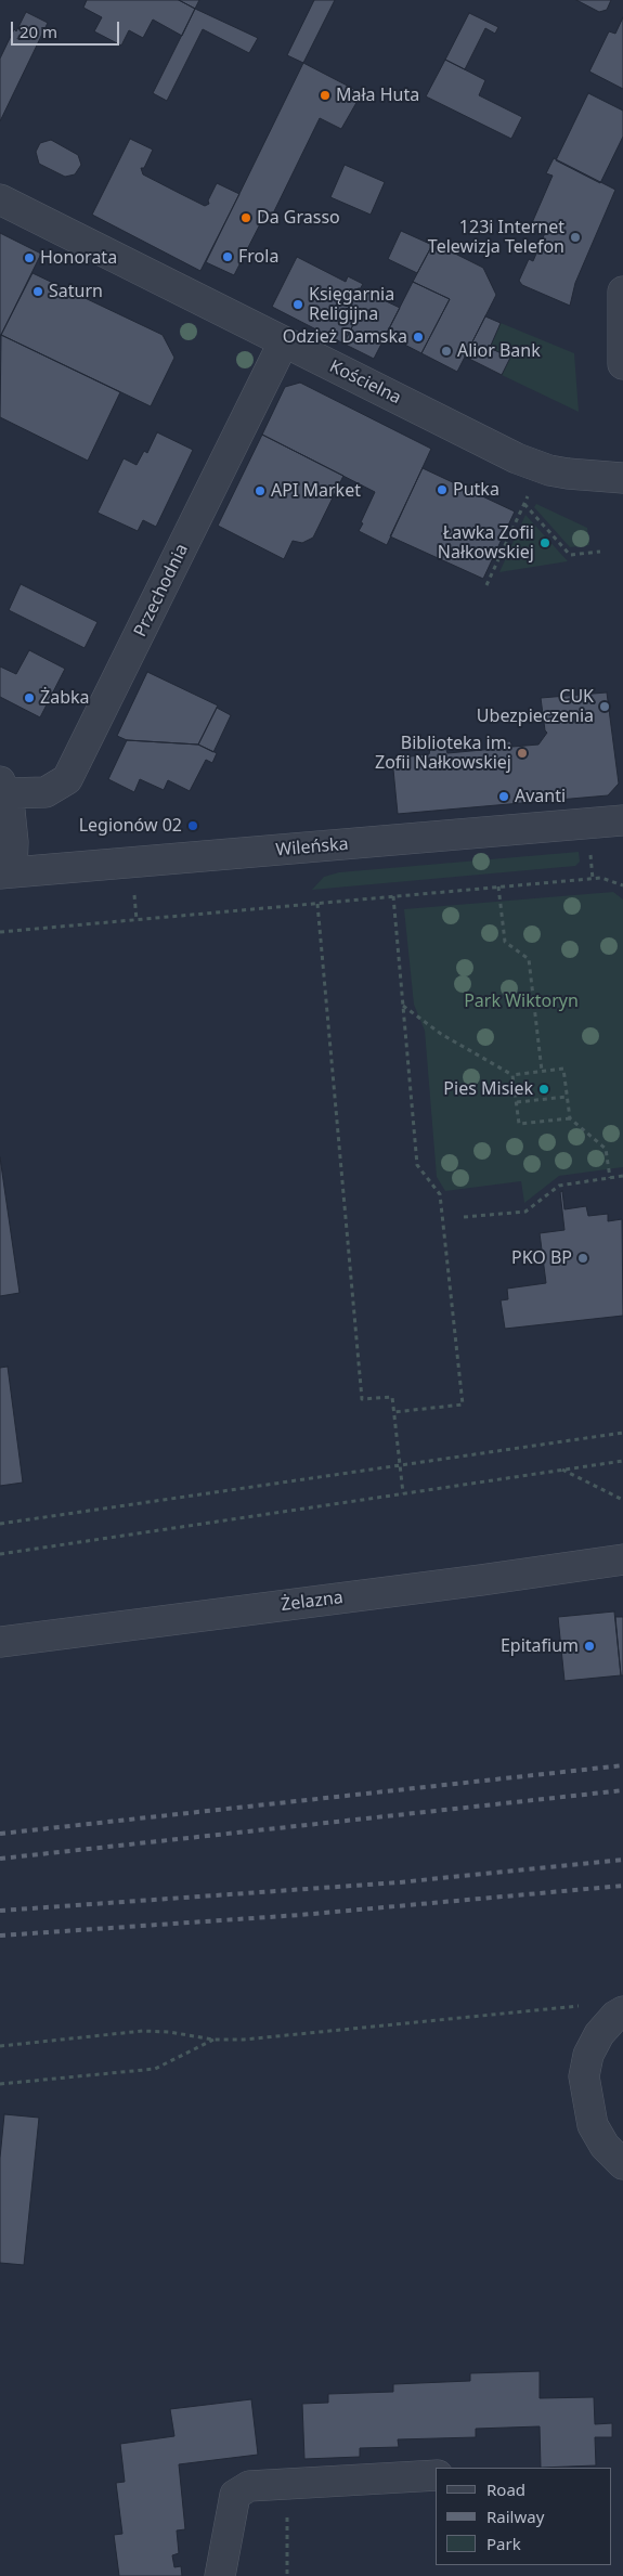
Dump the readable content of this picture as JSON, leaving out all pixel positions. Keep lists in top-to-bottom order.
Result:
{
  "streets": {
    "street": [
      "Kościelna",
      "Przechodnia",
      "Wileńska",
      "Żelazna"
    ]
  },
  "crossings": [
    ["Kościelna", "Przechodnia"]
  ],
  "parks": ["Park Wiktoryn"],
  "places": [
    "Mała Huta",
    "Da Grasso",
    "123i Internet Telewizja Telefon",
    "Frola",
    "Honorata",
    "Saturn",
    "Księgarnia Religijna",
    "Odzież Damska",
    "Alior Bank",
    "Putka",
    "API Market",
    "Ławka Zofii Nałkowskiej",
    "Żabka",
    "CUK Ubezpieczenia",
    "Biblioteka im. Zofii Nałkowskiej",
    "Avanti",
    "Legionów 02",
    "Pies Misiek",
    "PKO BP",
    "Epitafium"
  ],
  "legend": ["Road", "Railway", "Park"],
  "scale_bar": "20 m"
}
